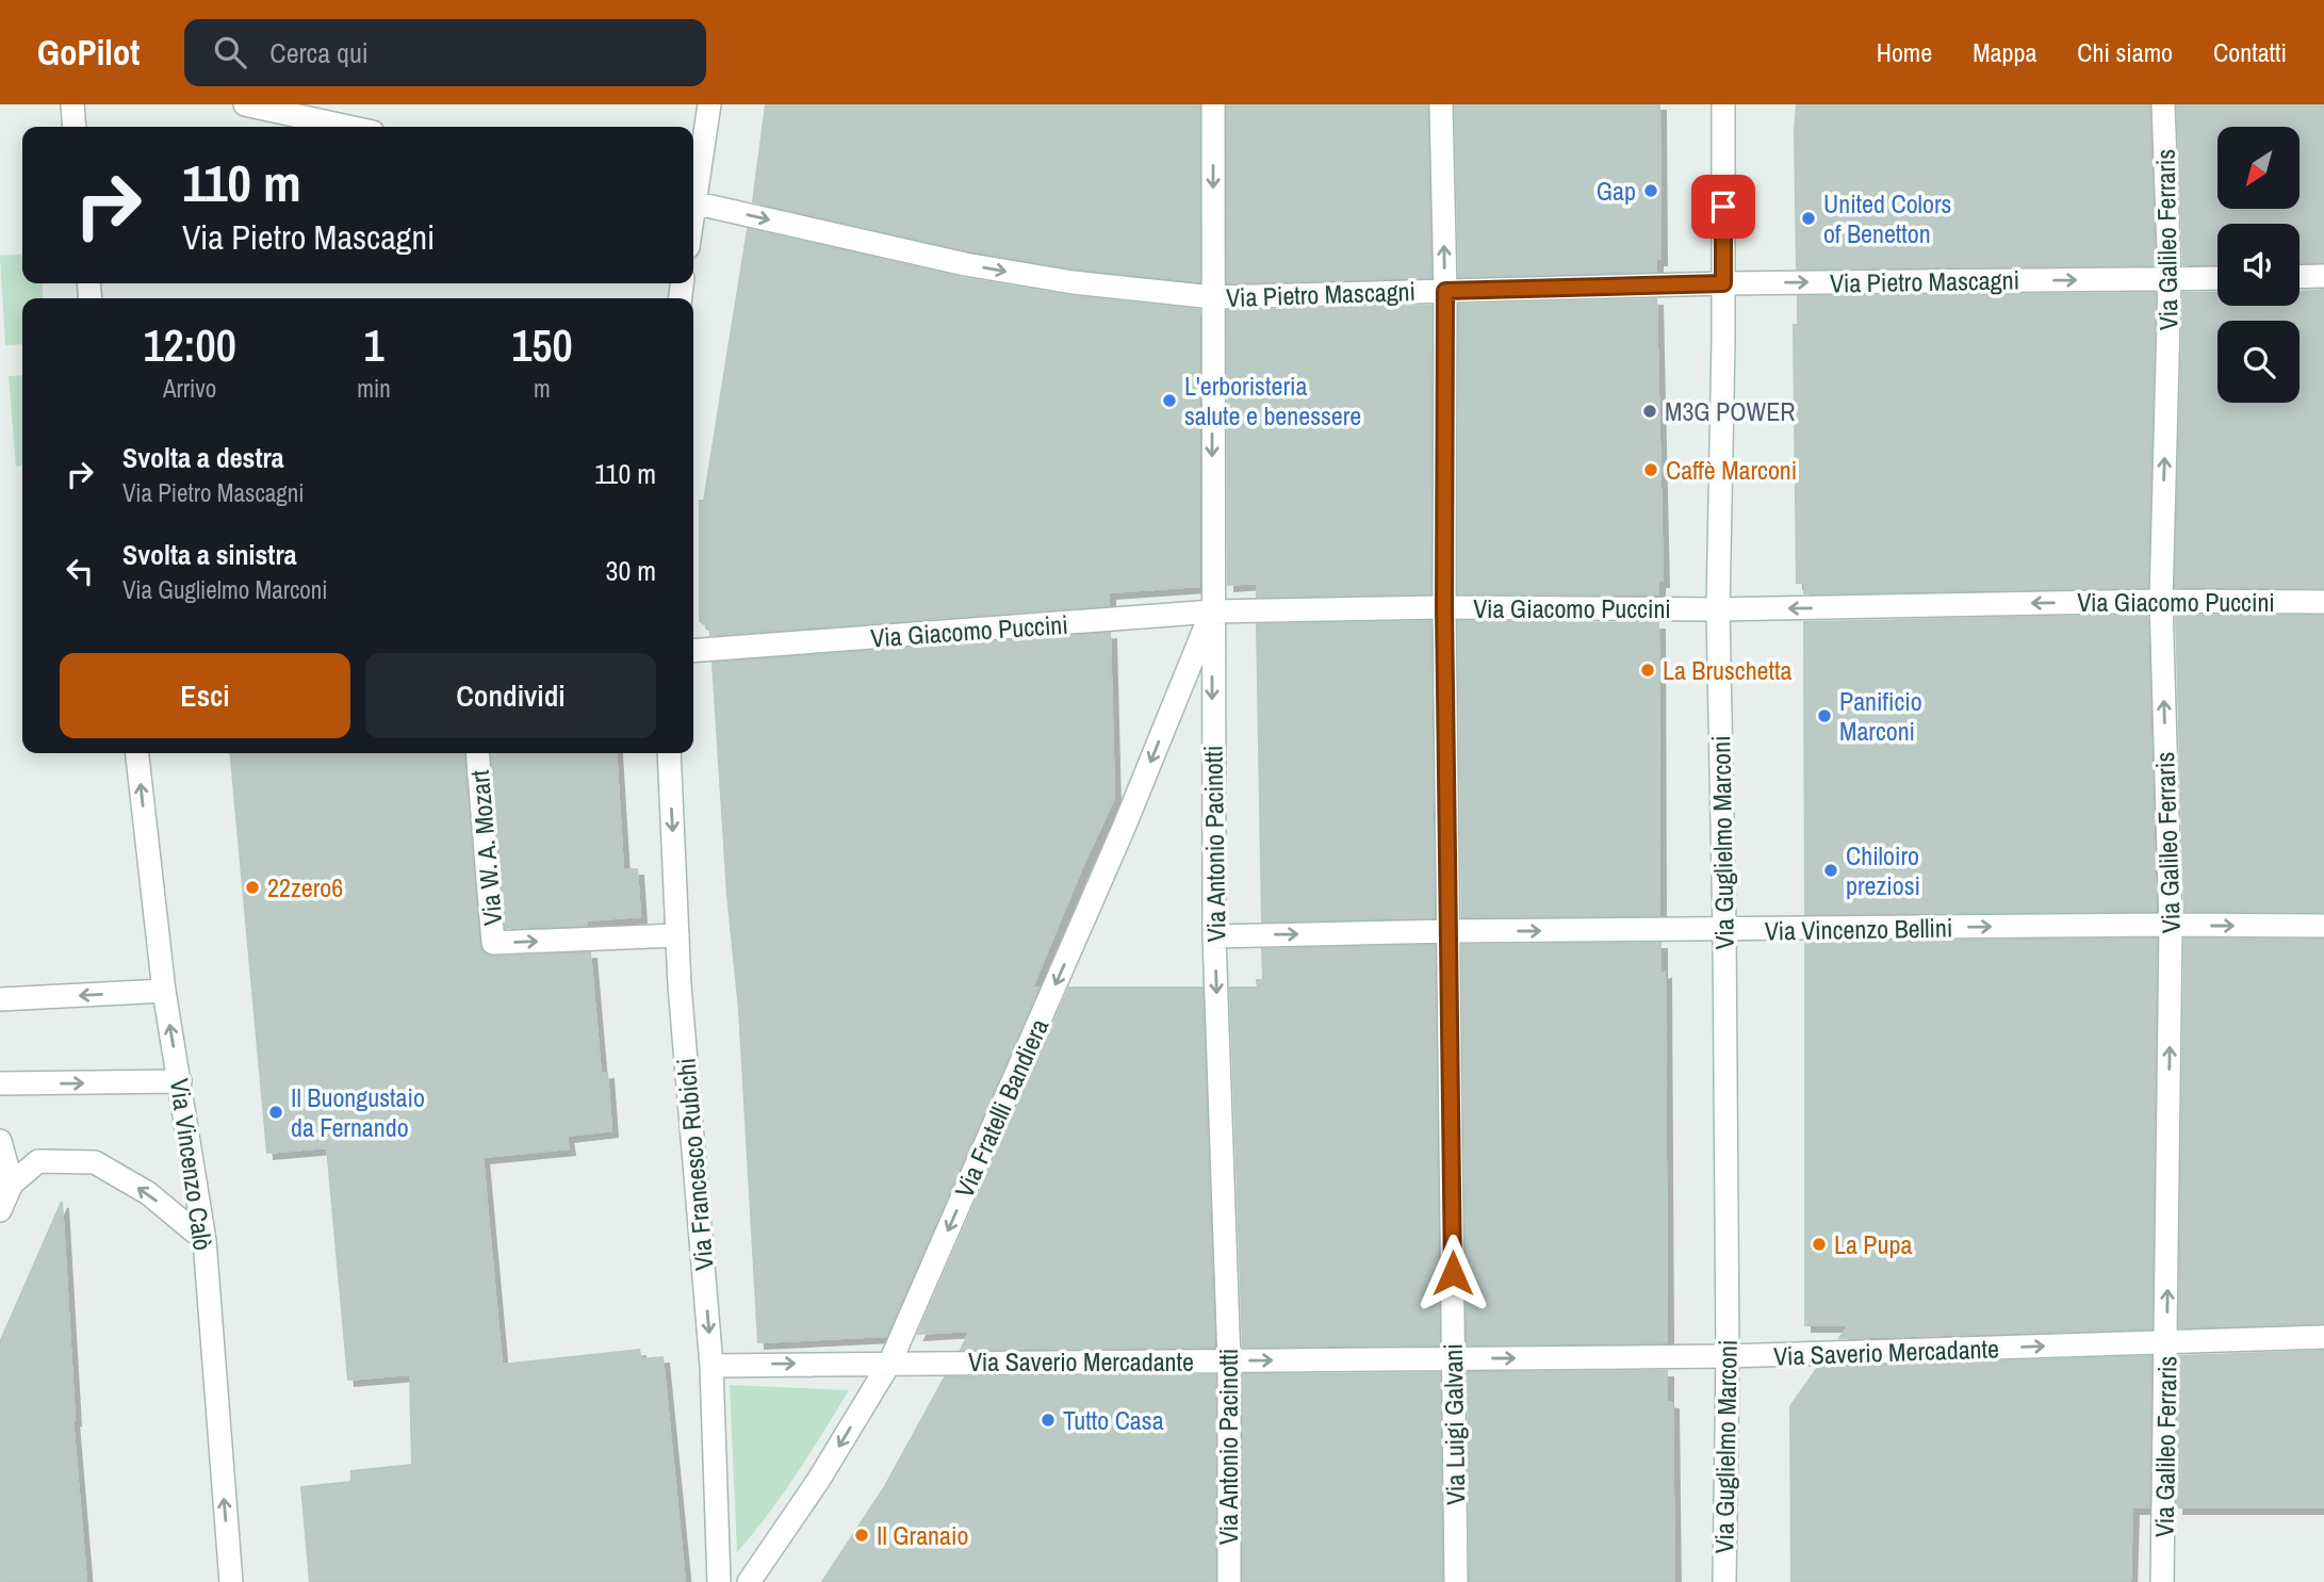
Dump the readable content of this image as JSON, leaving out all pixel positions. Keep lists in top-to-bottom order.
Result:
{
  "streets": {
    "street": [
      "Via Galileo Ferraris",
      "Via Pietro Mascagni",
      "Via Giacomo Puccini",
      "Via Guglielmo Marconi",
      "Via Antonio Pacinotti",
      "Via W. A. Mozart",
      "Via Vincenzo Bellini",
      "Via Fratelli Bandiera",
      "Via Vincenzo Calò",
      "Via Francesco Rubichi",
      "Via Saverio Mercadante",
      "Via Luigi Galvani"
    ]
  },
  "crossings": [
    ["Via Galileo Ferraris", "Via Pietro Mascagni"],
    ["Via Galileo Ferraris", "Via Giacomo Puccini"],
    ["Via Galileo Ferraris", "Via Vincenzo Bellini"],
    ["Via Galileo Ferraris", "Via Saverio Mercadante"],
    ["Via Pietro Mascagni", "Via Guglielmo Marconi"],
    ["Via Pietro Mascagni", "Via Antonio Pacinotti"],
    ["Via Pietro Mascagni", "Via Luigi Galvani"],
    ["Via Giacomo Puccini", "Via Guglielmo Marconi"],
    ["Via Giacomo Puccini", "Via Antonio Pacinotti"],
    ["Via Giacomo Puccini", "Via Fratelli Bandiera"],
    ["Via Giacomo Puccini", "Via Luigi Galvani"],
    ["Via Guglielmo Marconi", "Via Vincenzo Bellini"],
    ["Via Guglielmo Marconi", "Via Saverio Mercadante"],
    ["Via Antonio Pacinotti", "Via Vincenzo Bellini"],
    ["Via Antonio Pacinotti", "Via Fratelli Bandiera"],
    ["Via Antonio Pacinotti", "Via Saverio Mercadante"],
    ["Via W. A. Mozart", "Via Francesco Rubichi"],
    ["Via Vincenzo Bellini", "Via Luigi Galvani"],
    ["Via Fratelli Bandiera", "Via Saverio Mercadante"],
    ["Via Francesco Rubichi", "Via Saverio Mercadante"],
    ["Via Saverio Mercadante", "Via Luigi Galvani"]
  ],
  "one_way": [
    "Via Galileo Ferraris",
    "Via Pietro Mascagni",
    "Via Antonio Pacinotti",
    "Via Vincenzo Bellini",
    "Via Fratelli Bandiera",
    "Via Vincenzo Calò",
    "Via Francesco Rubichi",
    "Via Saverio Mercadante"
  ],
  "places": [
    "Gap",
    "United Colors of Benetton",
    "L'erboristeria salute e benessere",
    "M3G POWER",
    "Caffè Marconi",
    "La Bruschetta",
    "Panificio Marconi",
    "Chiloiro preziosi",
    "22zero6",
    "Il Buongustaio da Fernando",
    "La Pupa",
    "Tutto Casa",
    "Il Granaio"
  ],
  "north": "bottom left",
  "page": {
    "header": "GoPilot",
    "search": "Cerca qui",
    "nav": [
      "Home",
      "Mappa",
      "Chi siamo",
      "Contatti"
    ],
    "turn": ["110 m", "Via Pietro Mascagni"],
    "eta": [
      "12:00",
      "Arrivo",
      "1",
      "min",
      "150",
      "m"
    ],
    "list": [
      {
        "name": "Svolta a destra",
        "note": "Via Pietro Mascagni",
        "value": "110 m"
      },
      {
        "name": "Svolta a sinistra",
        "note": "Via Guglielmo Marconi",
        "value": "30 m"
      }
    ],
    "buttons": ["Esci", "Condividi"]
  }
}
